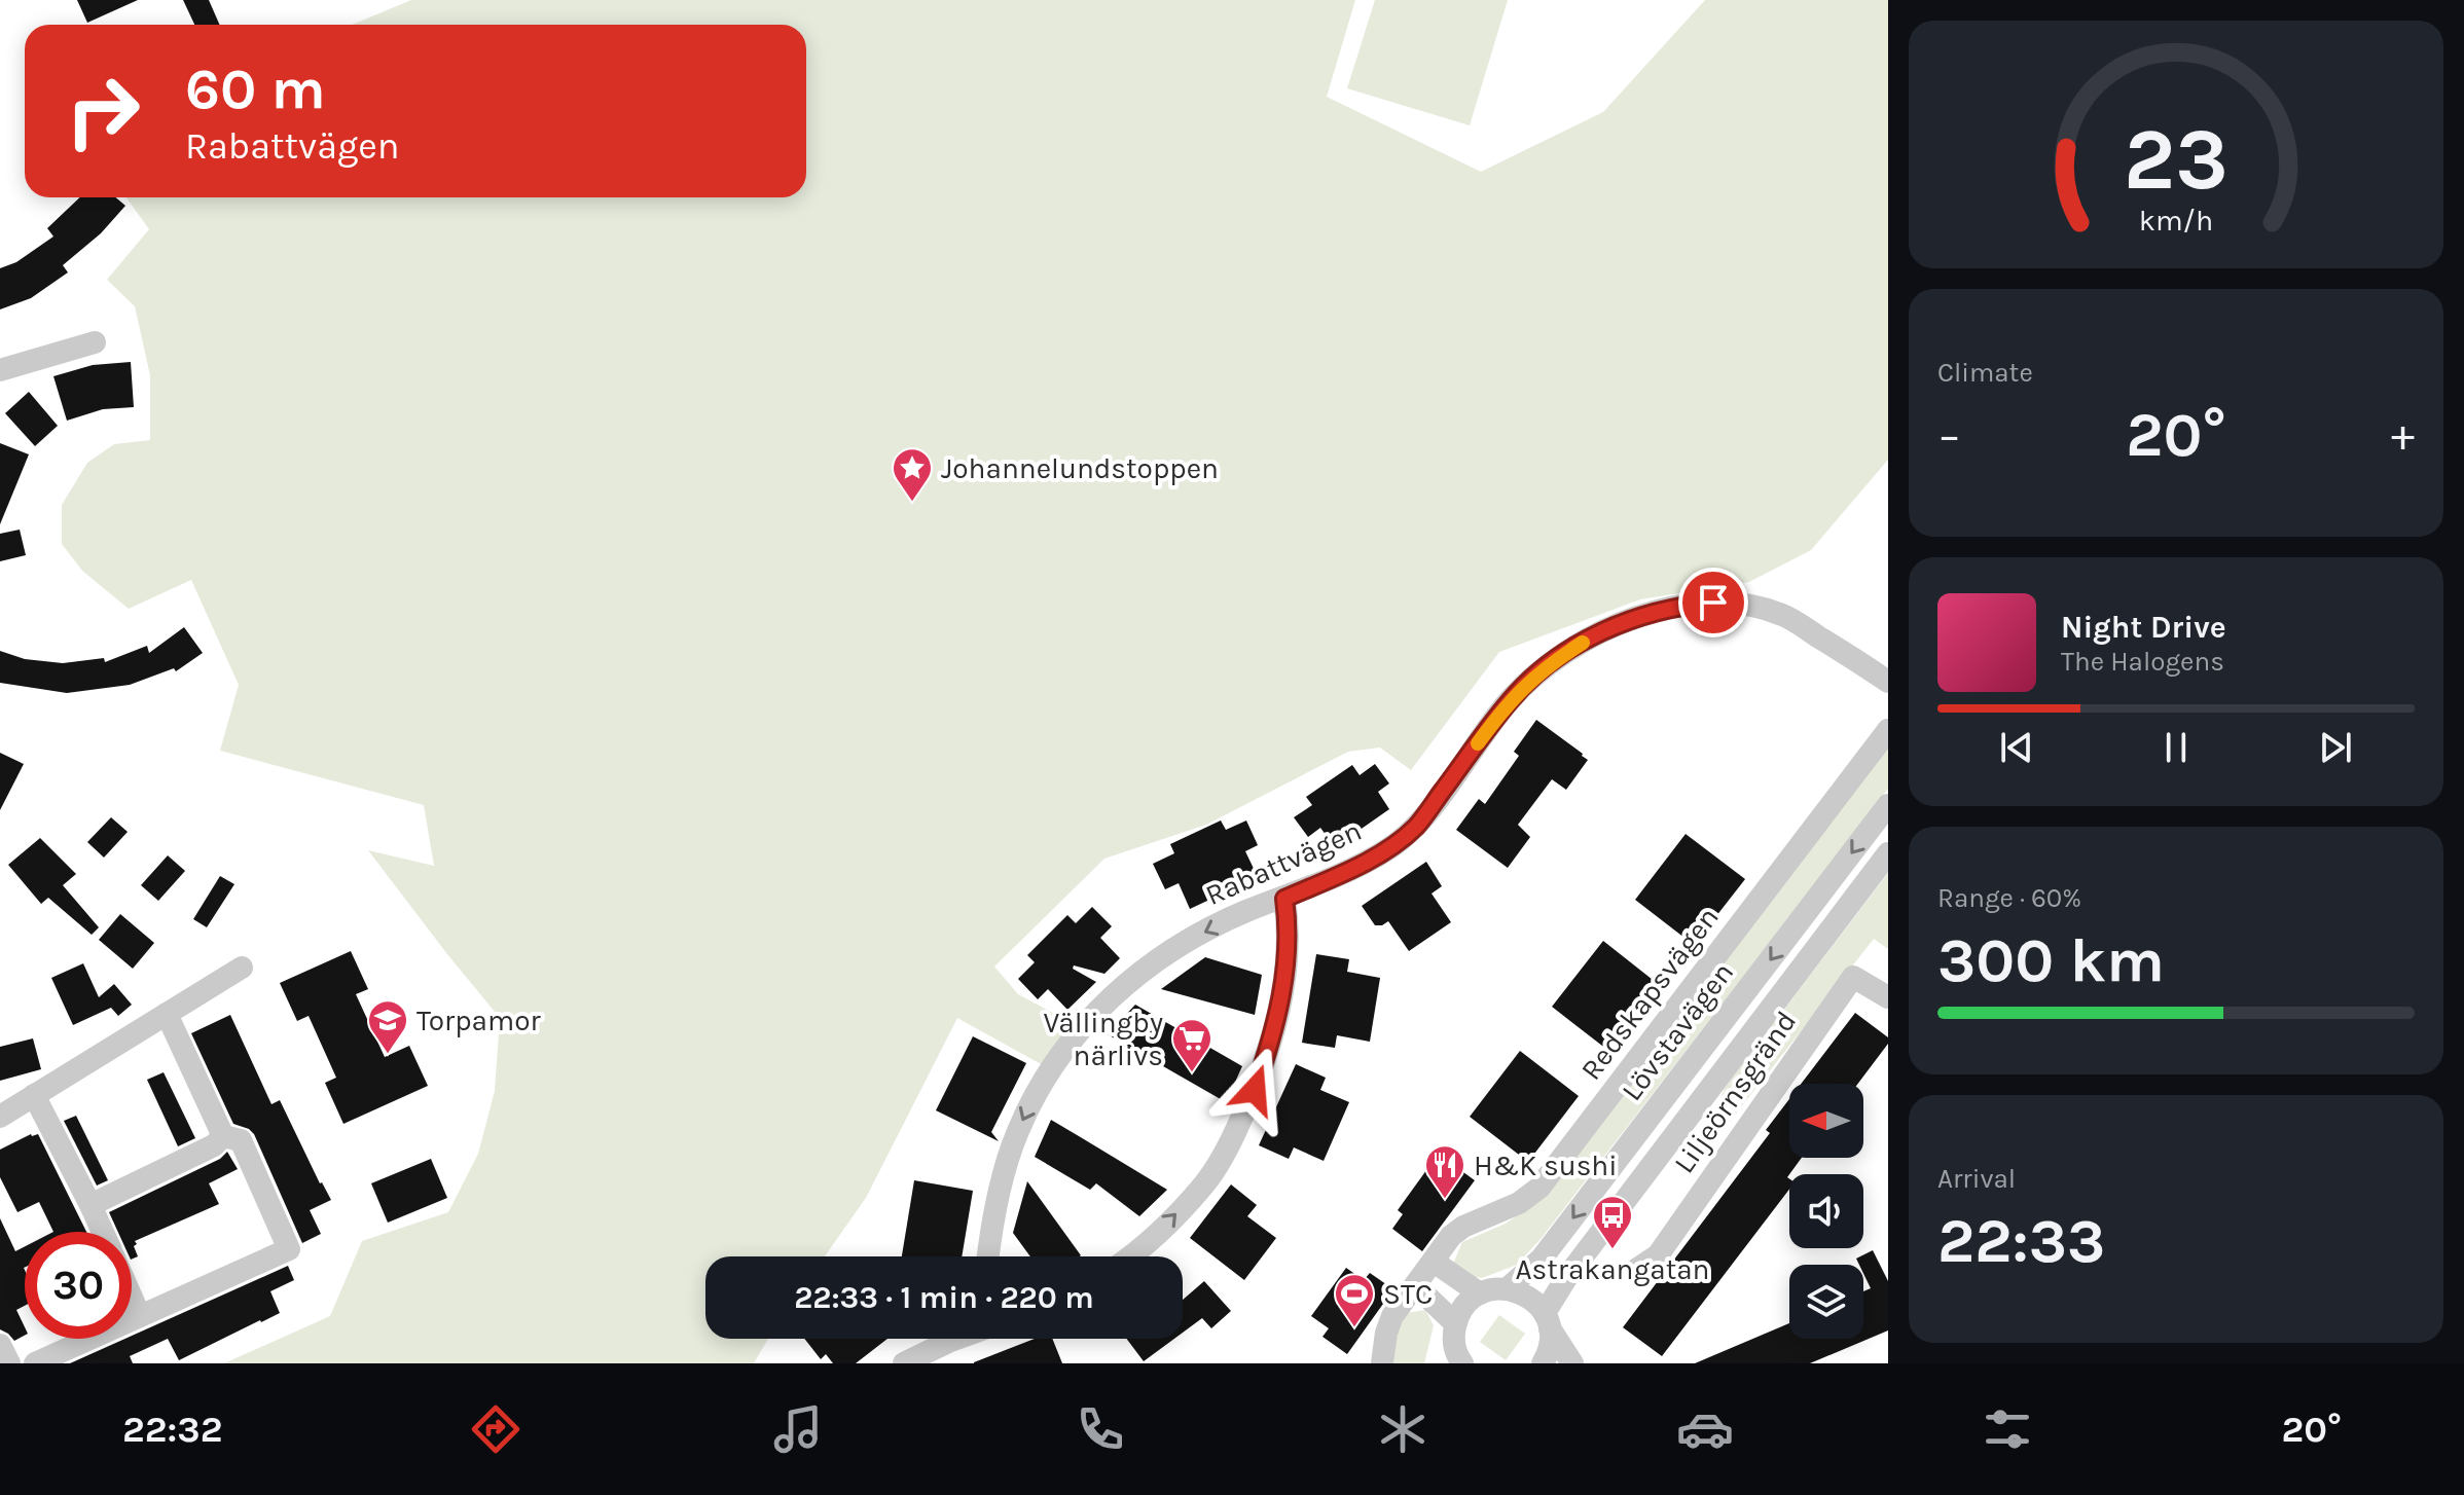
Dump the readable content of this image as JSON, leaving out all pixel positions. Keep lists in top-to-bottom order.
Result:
{
  "streets": {
    "street": [
      "Rabattvägen",
      "Redskapsvägen",
      "Lövstavägen",
      "Liljeörnsgränd"
    ]
  },
  "places": {
    "place": ["Johannelundstoppen"],
    "school or university": ["Torpamor"],
    "supermarket": ["Vällingby närlivs"],
    "restaurant": ["H&K sushi"],
    "bus stop": ["Astrakangatan"],
    "sports": ["STC"]
  },
  "north": "left",
  "page": {
    "turn": ["60 m", "Rabattvägen"],
    "tile": [
      "Climate",
      ["Range · 60%", "300 km"],
      ["Arrival", "22:33"]
    ],
    "heat": ["−", "20°", "+"],
    "song": ["Night Drive", "The Halogens"],
    "limit": "30",
    "trip": "22:33 · 1 min · 220 m",
    "tabs": ["22:32", "20°"],
    "gauge": ["23", "km/h"]
  }
}
